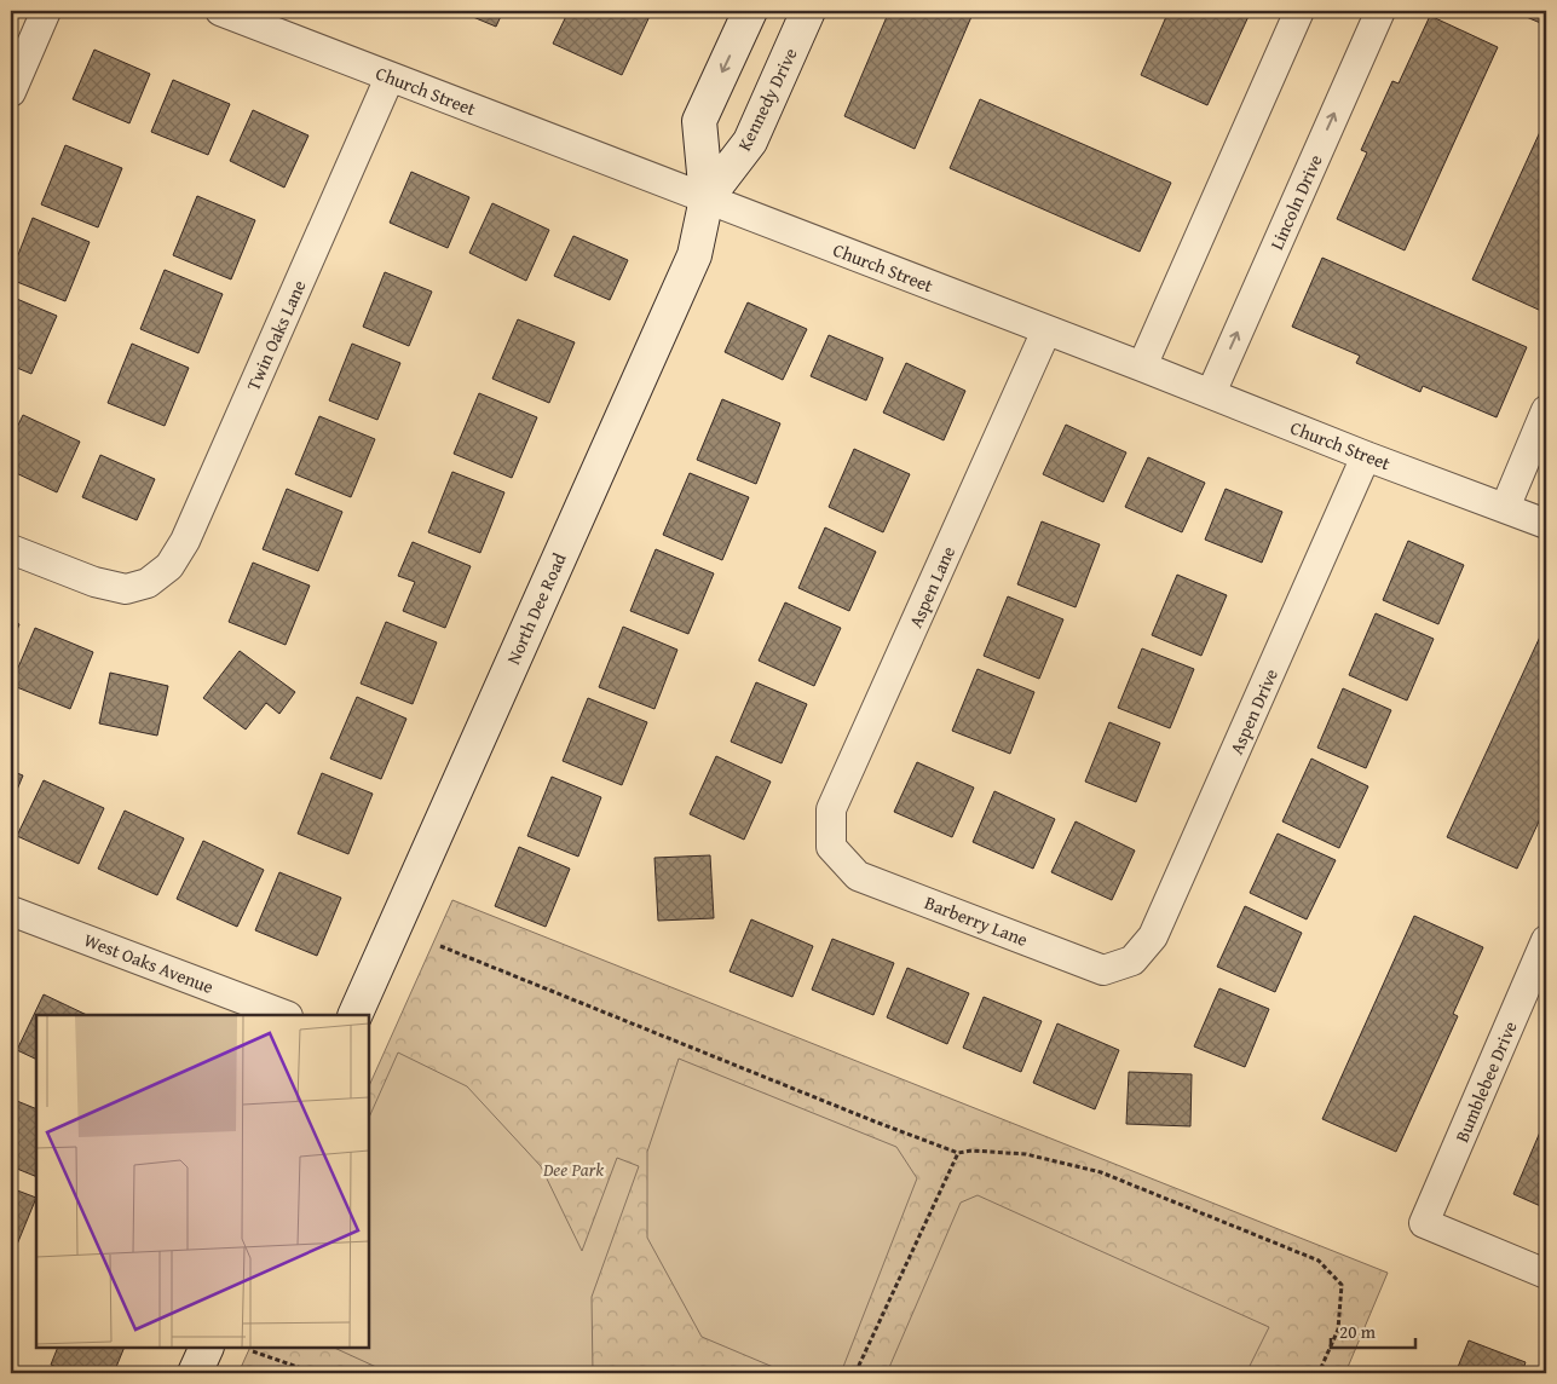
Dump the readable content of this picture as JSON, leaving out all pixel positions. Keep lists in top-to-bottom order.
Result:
{
  "streets": {
    "street": [
      "Church Street",
      "Kennedy Drive",
      "Lincoln Drive",
      "Twin Oaks Lane",
      "Aspen Lane",
      "North Dee Road",
      "Aspen Drive",
      "Barberry Lane",
      "West Oaks Avenue",
      "Bumblebee Drive"
    ]
  },
  "crossings": [
    ["Church Street", "Kennedy Drive"],
    ["Church Street", "Lincoln Drive"],
    ["Church Street", "Twin Oaks Lane"],
    ["Church Street", "Aspen Lane"],
    ["Church Street", "North Dee Road"],
    ["Church Street", "Aspen Drive"],
    ["Kennedy Drive", "North Dee Road"],
    ["Aspen Lane", "Barberry Lane"],
    ["Aspen Drive", "Barberry Lane"]
  ],
  "parks": ["Dee Park"],
  "scale_bar": "20 m"
}
